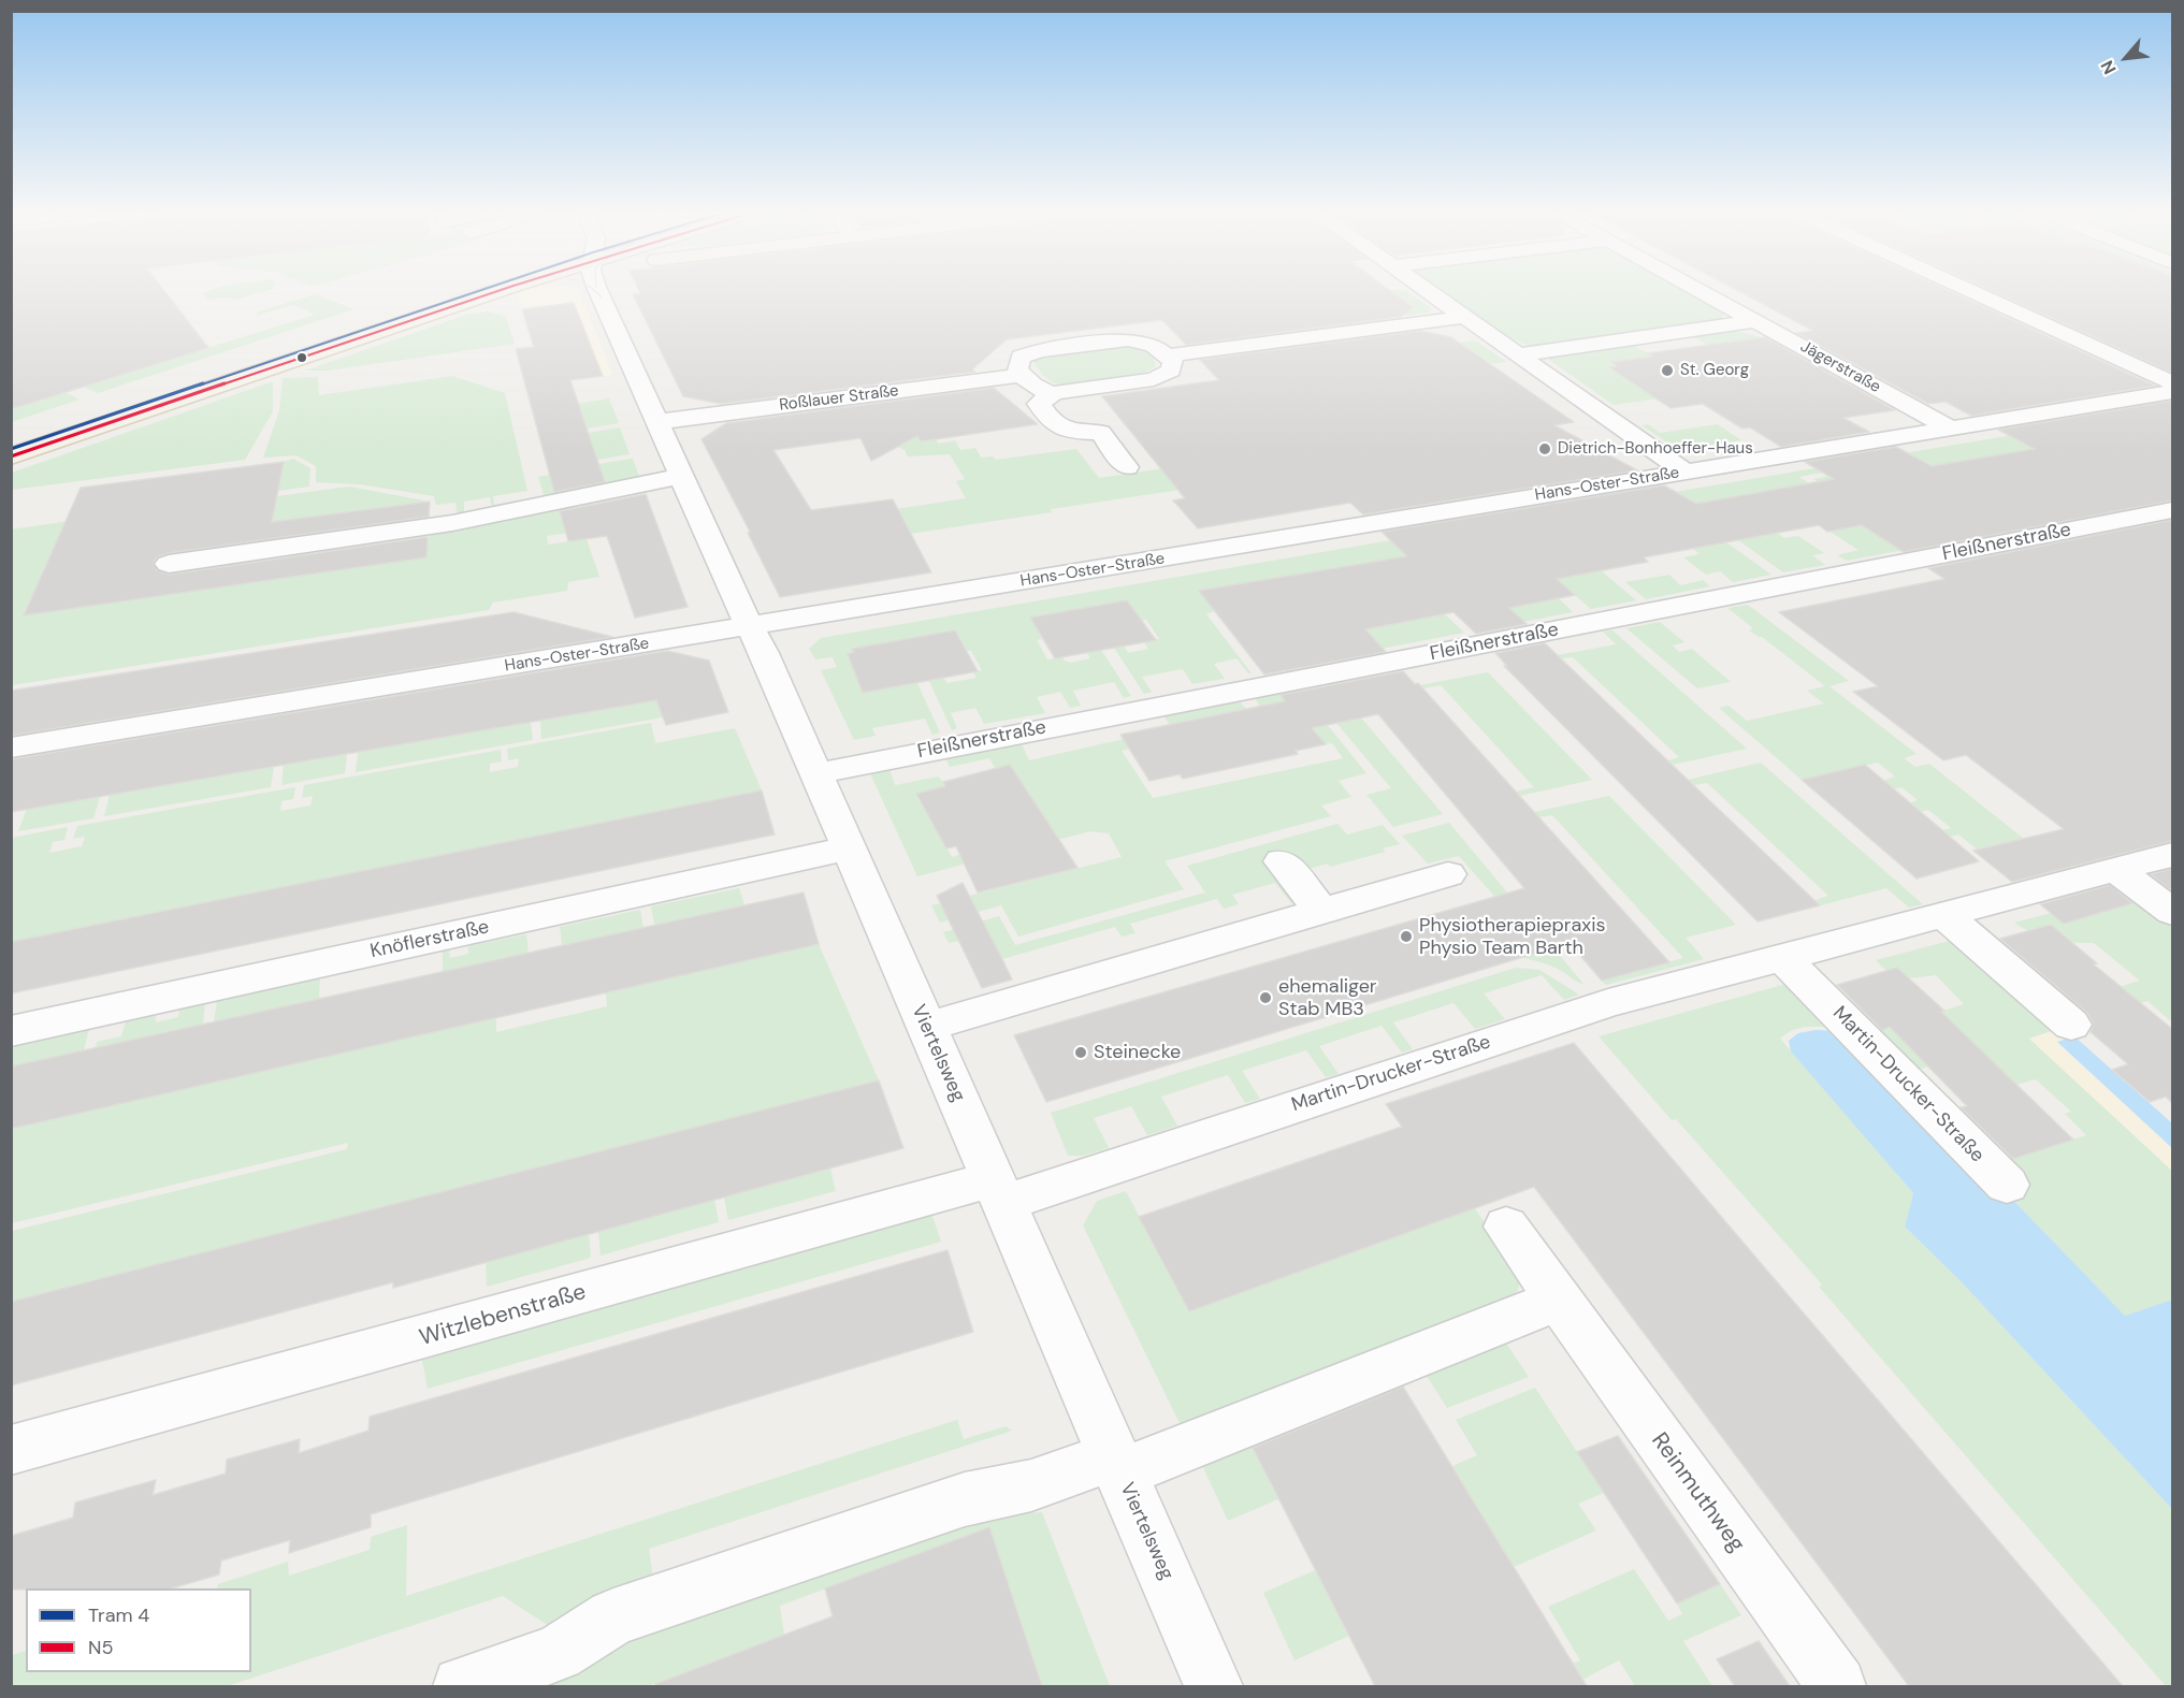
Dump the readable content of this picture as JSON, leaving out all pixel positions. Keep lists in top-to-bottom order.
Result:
{
  "streets": {
    "street": [
      "Jägerstraße",
      "Roßlauer Straße",
      "Hans-Oster-Straße",
      "Fleißnerstraße",
      "Knöflerstraße",
      "Viertelsweg",
      "Martin-Drucker-Straße",
      "Witzlebenstraße",
      "Reinmuthweg"
    ]
  },
  "crossings": [
    ["Jägerstraße", "Hans-Oster-Straße"],
    ["Roßlauer Straße", "Viertelsweg"],
    ["Hans-Oster-Straße", "Viertelsweg"],
    ["Fleißnerstraße", "Viertelsweg"],
    ["Knöflerstraße", "Viertelsweg"],
    ["Viertelsweg", "Martin-Drucker-Straße"],
    ["Viertelsweg", "Witzlebenstraße"],
    ["Martin-Drucker-Straße", "Witzlebenstraße"]
  ],
  "places": [
    "St. Georg",
    "Dietrich-Bonhoeffer-Haus",
    "Physiotherapiepraxis Physio Team Barth",
    "ehemaliger Stab MB3",
    "Steinecke"
  ],
  "lines": ["tram line 4", "transit line N5"],
  "legend": ["Tram 4", "N5"],
  "north": "bottom left"
}
